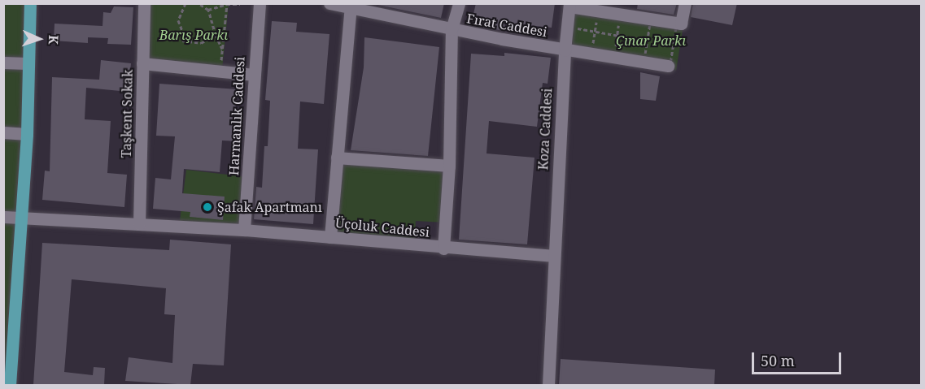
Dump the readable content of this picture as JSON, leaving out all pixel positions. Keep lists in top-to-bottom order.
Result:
{
  "streets": {
    "street": [
      "Fırat Caddesi",
      "Taşkent Sokak",
      "Harmanlık Caddesi",
      "Koza Caddesi",
      "Üçoluk Caddesi"
    ]
  },
  "crossings": [
    ["Fırat Caddesi", "Koza Caddesi"],
    ["Taşkent Sokak", "Üçoluk Caddesi"],
    ["Harmanlık Caddesi", "Üçoluk Caddesi"],
    ["Koza Caddesi", "Üçoluk Caddesi"]
  ],
  "parks": ["Barış Parkı", "Çınar Parkı"],
  "places": ["Şafak Apartmanı"],
  "scale_bar": "50 m",
  "north": "right"
}
